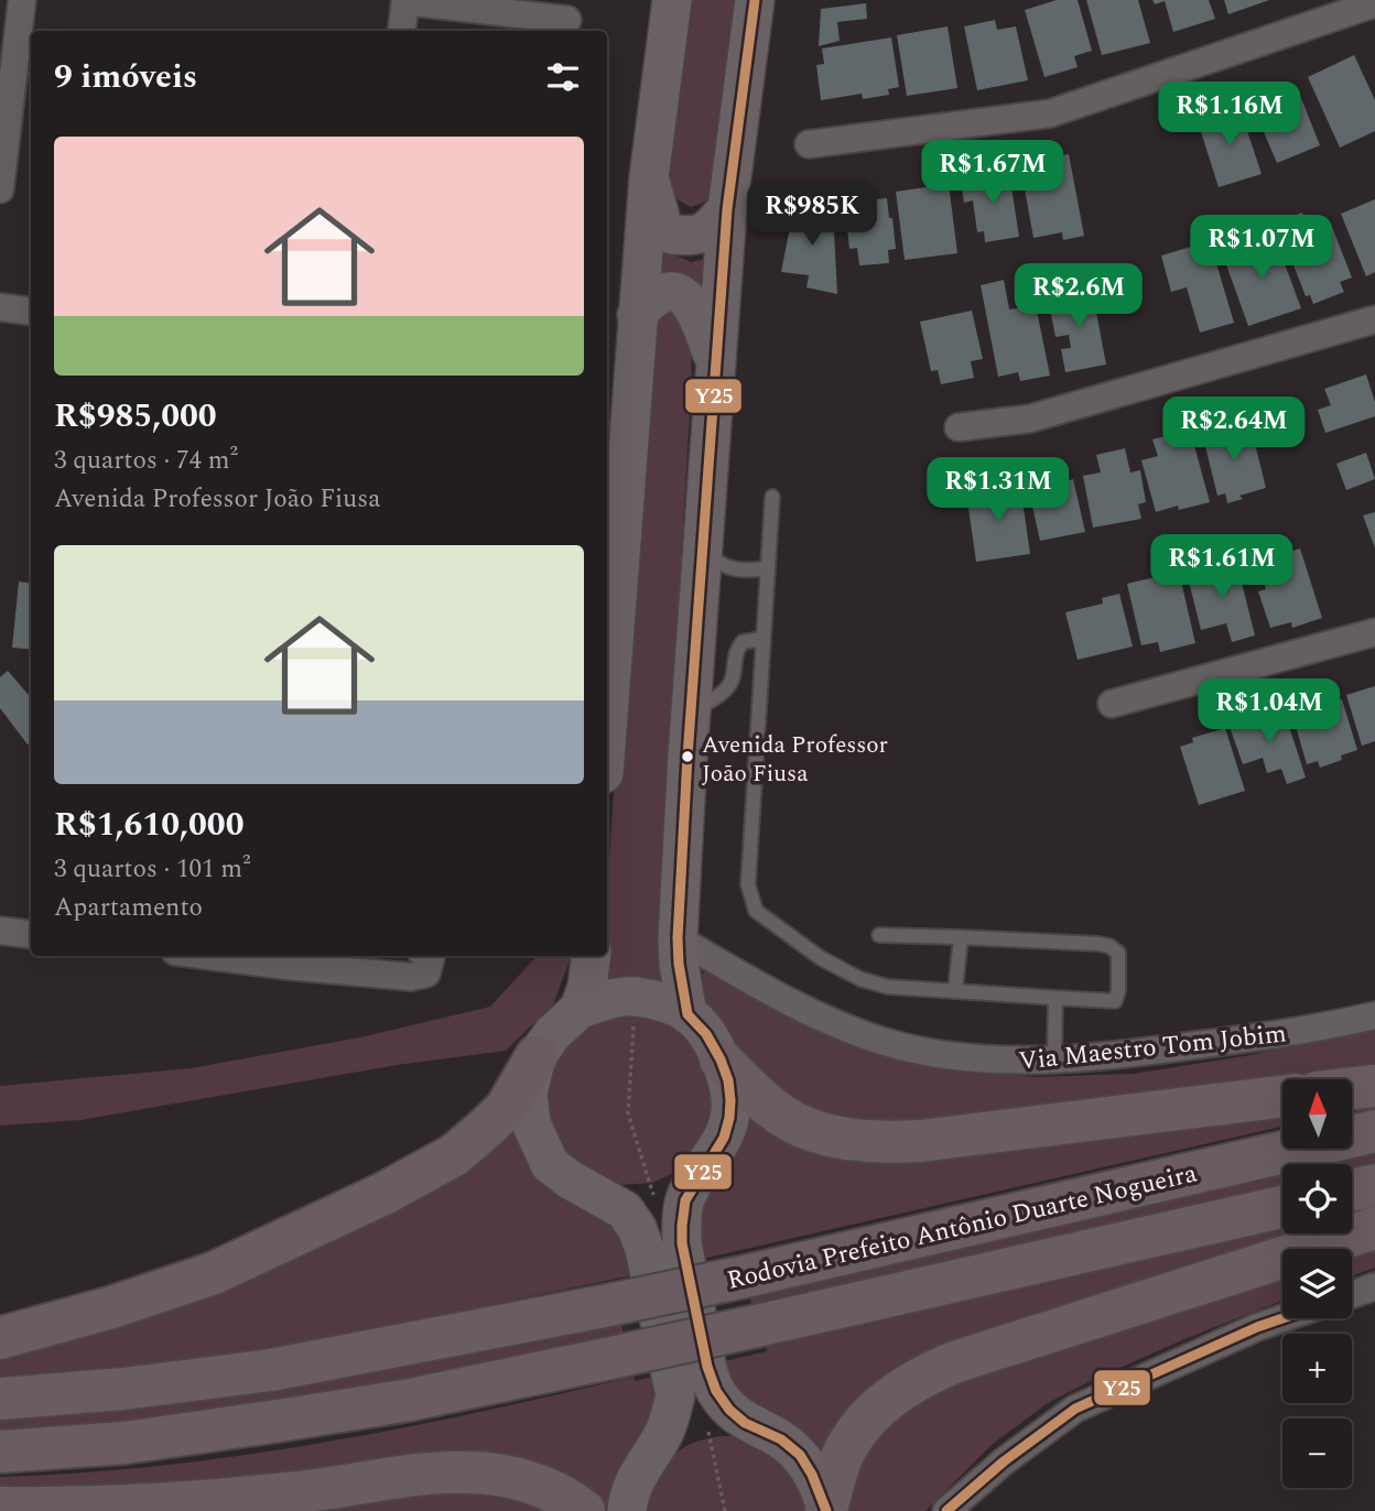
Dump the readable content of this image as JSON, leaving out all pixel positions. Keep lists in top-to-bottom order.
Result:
{
  "streets": {
    "highway": ["Rodovia Prefeito Antônio Duarte Nogueira"],
    "street": ["Via Maestro Tom Jobim"]
  },
  "places": ["Avenida Professor João Fiusa"],
  "lines": ["transit line Y25"],
  "north": "top",
  "page": {
    "heading": "9 imóveis",
    "price": [
      "R$1.16M",
      "R$1.67M",
      "R$985K",
      "R$1.07M",
      "R$2.6M",
      "R$2.64M",
      "R$1.31M",
      "R$1.61M",
      "R$1.04M"
    ],
    "list": [
      {
        "name": "R$985,000",
        "note": "3 quartos · 74 m² · Avenida Professor João Fiusa"
      },
      {
        "name": "R$1,610,000",
        "note": "3 quartos · 101 m² · Apartamento"
      }
    ],
    "map_buttons": ["+", "−"]
  }
}
